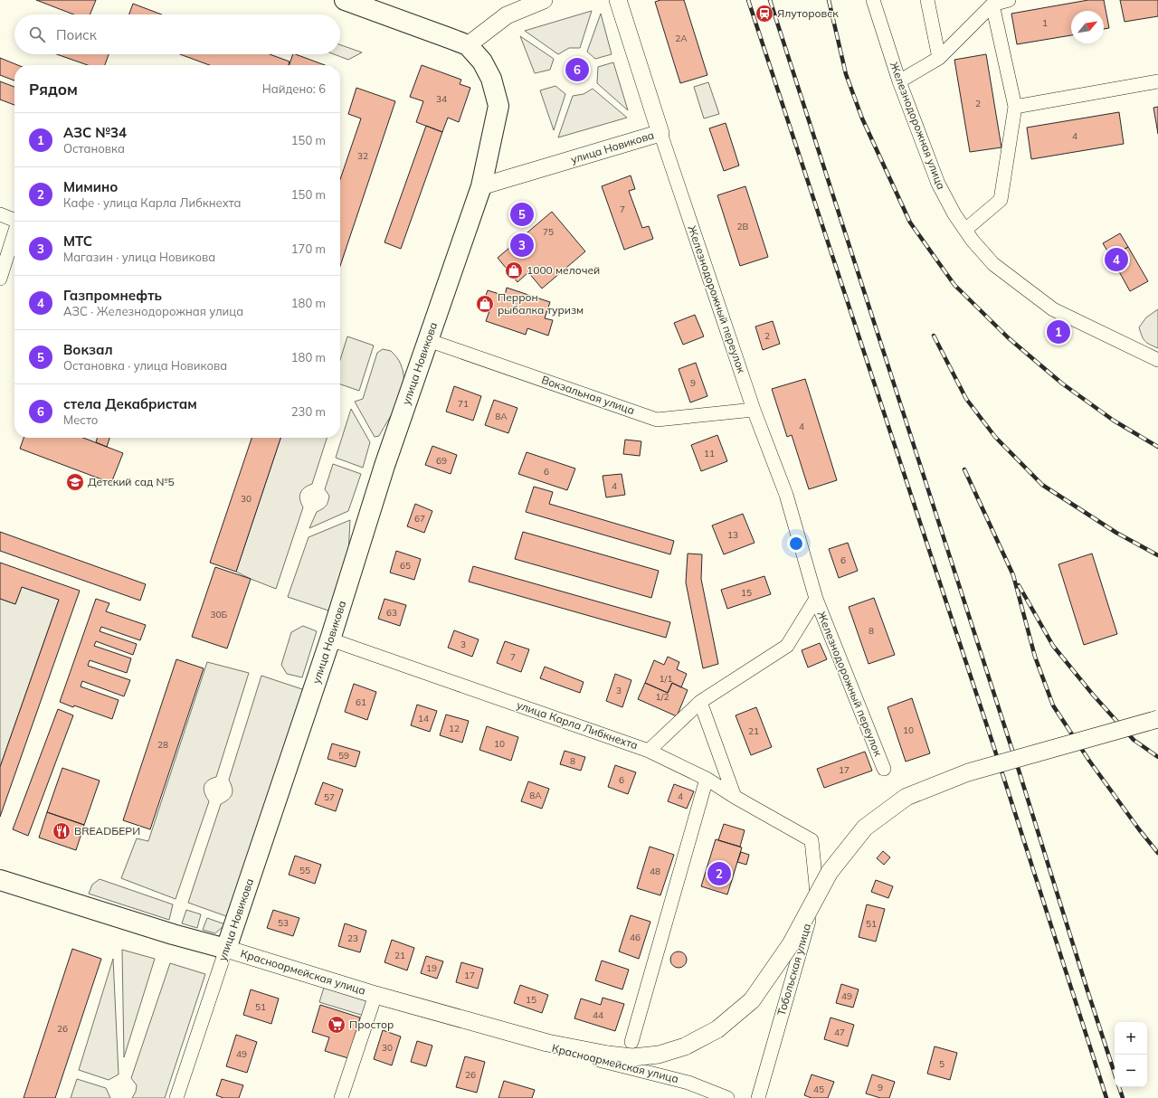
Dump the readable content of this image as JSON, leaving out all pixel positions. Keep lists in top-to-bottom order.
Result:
{
  "streets": {
    "main road": ["улица Новикова", "Красноармейская улица"],
    "street": [
      "Железнодорожная улица",
      "Железнодорожный переулок",
      "Вокзальная улица",
      "улица Карла Либкнехта",
      "Тобольская улица"
    ]
  },
  "crossings": [
    ["улица Новикова", "Железнодорожный переулок"],
    ["улица Новикова", "Вокзальная улица"],
    ["улица Новикова", "улица Карла Либкнехта"],
    ["улица Новикова", "Красноармейская улица"],
    ["Железнодорожный переулок", "Вокзальная улица"],
    ["Железнодорожный переулок", "улица Карла Либкнехта"],
    ["улица Карла Либкнехта", "Тобольская улица"]
  ],
  "places": {
    "station": ["Ялуторовск"],
    "shop": ["1000 мелочей", "Перрон рыбалка туризм"],
    "school or university": ["Детский сад №5"],
    "restaurant": ["BREADБЕРИ"],
    "supermarket": ["Простор"]
  },
  "house_numbers": [
    "1",
    "2А",
    "34",
    "2",
    "4",
    "32",
    "7",
    "2В",
    "75",
    "2",
    "9",
    "71",
    "8А",
    "4",
    "11",
    "69",
    "6",
    "4",
    "30",
    "67",
    "13",
    "6",
    "65",
    "15",
    "63",
    "30Б",
    "8",
    "3",
    "7",
    "1/1",
    "3",
    "1/2",
    "61",
    "14",
    "12",
    "10",
    "21",
    "10",
    "28",
    "59",
    "8",
    "17",
    "6",
    "8А",
    "4",
    "57",
    "55",
    "48",
    "53",
    "51",
    "46",
    "23",
    "21",
    "19",
    "17",
    "49",
    "15",
    "51",
    "44",
    "26",
    "47",
    "30",
    "49",
    "5",
    "26",
    "9",
    "45"
  ],
  "north": "top right",
  "page": {
    "search": "Поиск",
    "pins": [
      "6",
      "5",
      "3",
      "4",
      "1",
      "2"
    ],
    "heading": ["Рядом", "Найдено: 6"],
    "list": [
      {
        "mark": "1",
        "name": "АЗС №34",
        "note": "Остановка",
        "value": "150 m"
      },
      {
        "mark": "2",
        "name": "Мимино",
        "note": "Кафе · улица Карла Либкнехта",
        "value": "150 m"
      },
      {
        "mark": "3",
        "name": "МТС",
        "note": "Магазин · улица Новикова",
        "value": "170 m"
      },
      {
        "mark": "4",
        "name": "Газпромнефть",
        "note": "АЗС · Железнодорожная улица",
        "value": "180 m"
      },
      {
        "mark": "5",
        "name": "Вокзал",
        "note": "Остановка · улица Новикова",
        "value": "180 m"
      },
      {
        "mark": "6",
        "name": "стела Декабристам",
        "note": "Место",
        "value": "230 m"
      }
    ],
    "map_buttons": ["+", "−"]
  }
}
